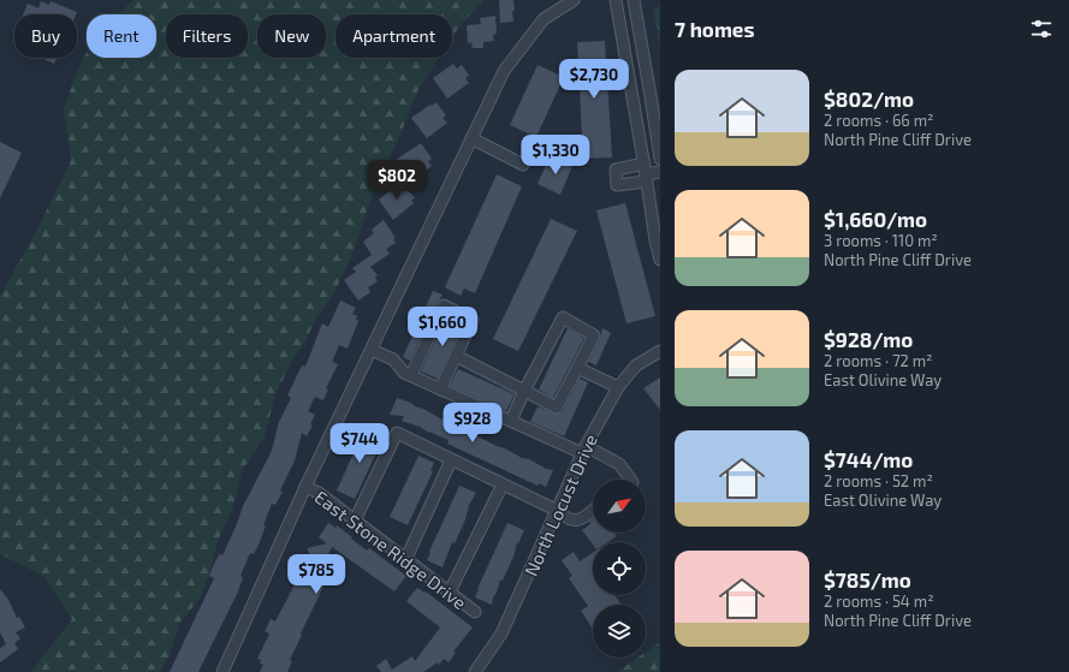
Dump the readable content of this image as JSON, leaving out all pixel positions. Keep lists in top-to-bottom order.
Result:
{
  "streets": {
    "street": ["North Locust Drive", "East Stone Ridge Drive"]
  },
  "north": "top right",
  "page": {
    "heading": "7 homes",
    "chip": [
      "Buy",
      "Rent",
      "Filters",
      "New",
      "Apartment"
    ],
    "list": [
      {
        "name": "$802/mo",
        "note": "2 rooms · 66 m² · North Pine Cliff Drive"
      },
      {
        "name": "$1,660/mo",
        "note": "3 rooms · 110 m² · North Pine Cliff Drive"
      },
      {
        "name": "$928/mo",
        "note": "2 rooms · 72 m² · East Olivine Way"
      },
      {
        "name": "$744/mo",
        "note": "2 rooms · 52 m² · East Olivine Way"
      },
      {
        "name": "$785/mo",
        "note": "2 rooms · 54 m² · North Pine Cliff Drive"
      }
    ],
    "price": [
      "$2,730",
      "$1,330",
      "$802",
      "$1,660",
      "$928",
      "$744",
      "$785"
    ]
  }
}
